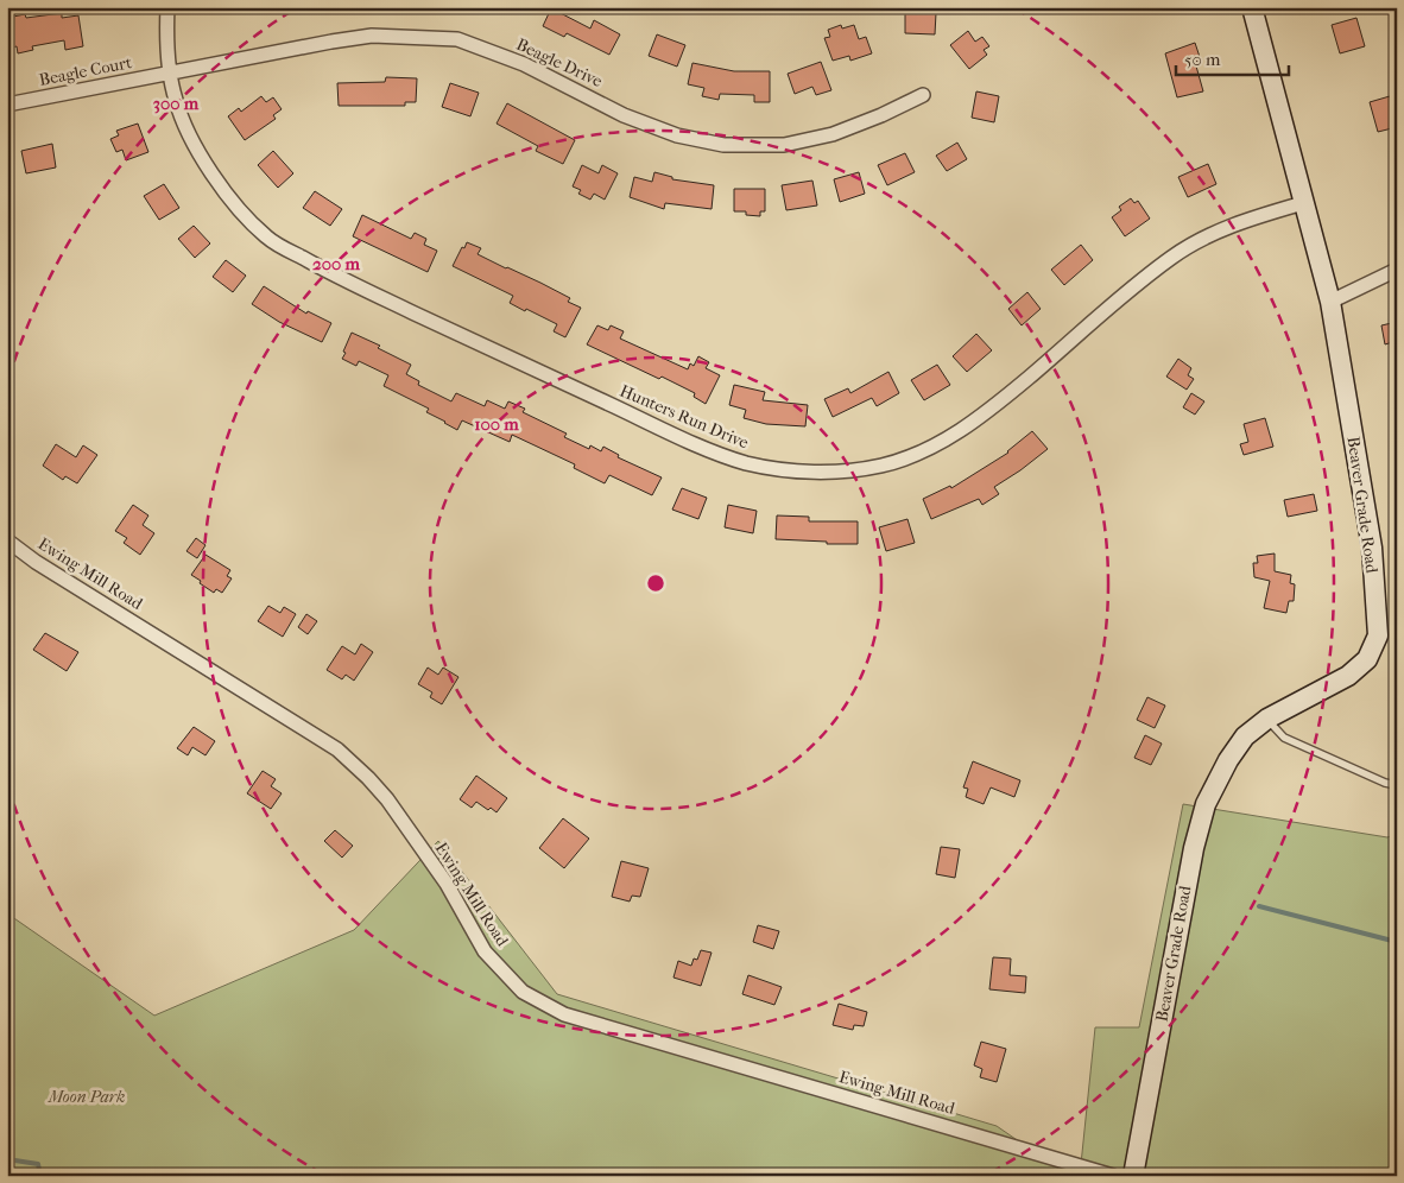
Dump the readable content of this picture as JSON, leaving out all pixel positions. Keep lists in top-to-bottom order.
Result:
{
  "streets": {
    "main road": ["Beaver Grade Road"],
    "street": [
      "Beagle Drive",
      "Beagle Court",
      "Hunters Run Drive",
      "Ewing Mill Road"
    ]
  },
  "crossings": [
    ["Beagle Drive", "Beagle Court"],
    ["Beagle Drive", "Hunters Run Drive"],
    ["Beagle Court", "Hunters Run Drive"],
    ["Hunters Run Drive", "Beaver Grade Road"]
  ],
  "parks": ["Moon Park"],
  "scale_bar": "50 m",
  "rings": ["300 m", "200 m", "100 m"]
}
